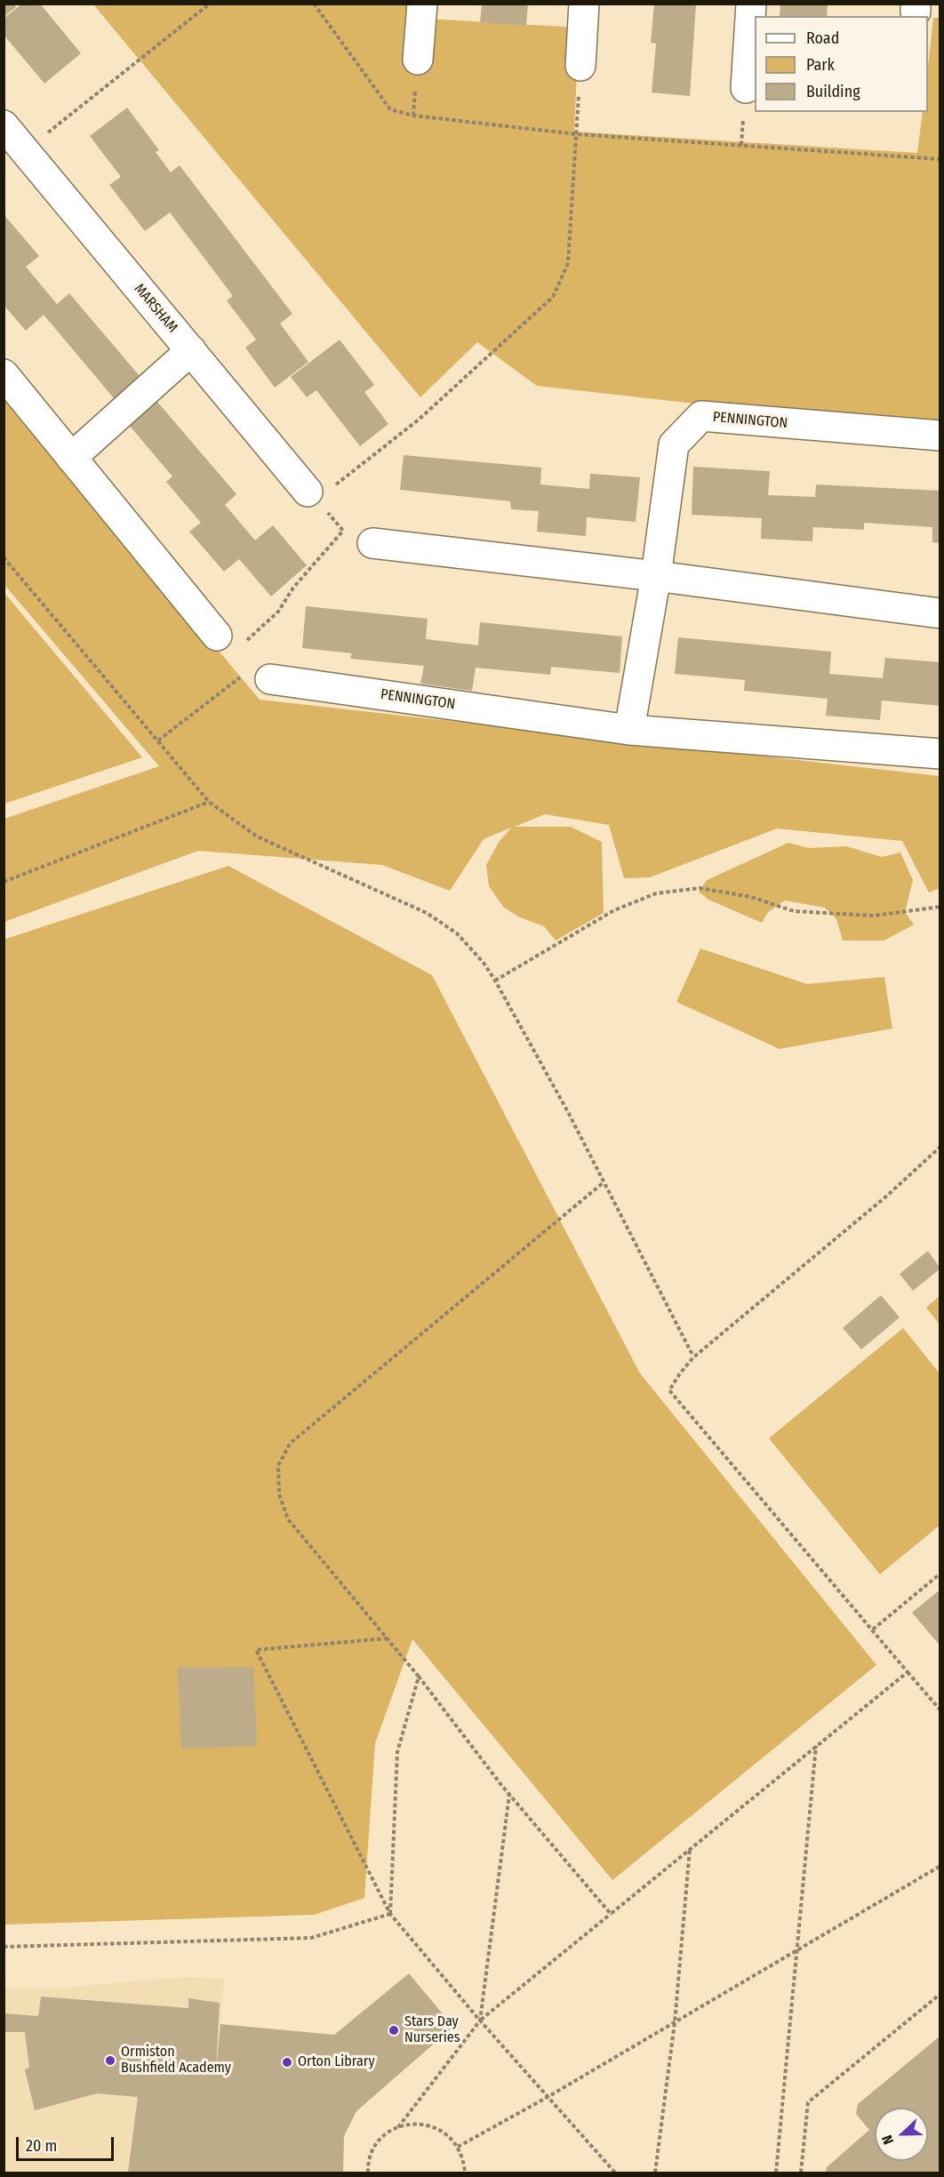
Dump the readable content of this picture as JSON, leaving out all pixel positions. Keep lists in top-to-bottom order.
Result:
{
  "streets": {
    "street": ["MARSHAM", "PENNINGTON"]
  },
  "places": ["Stars Day Nurseries", "Ormiston Bushfield Academy", "Orton Library"],
  "legend": ["Road", "Park", "Building"],
  "scale_bar": "20 m",
  "north": "left"
}
